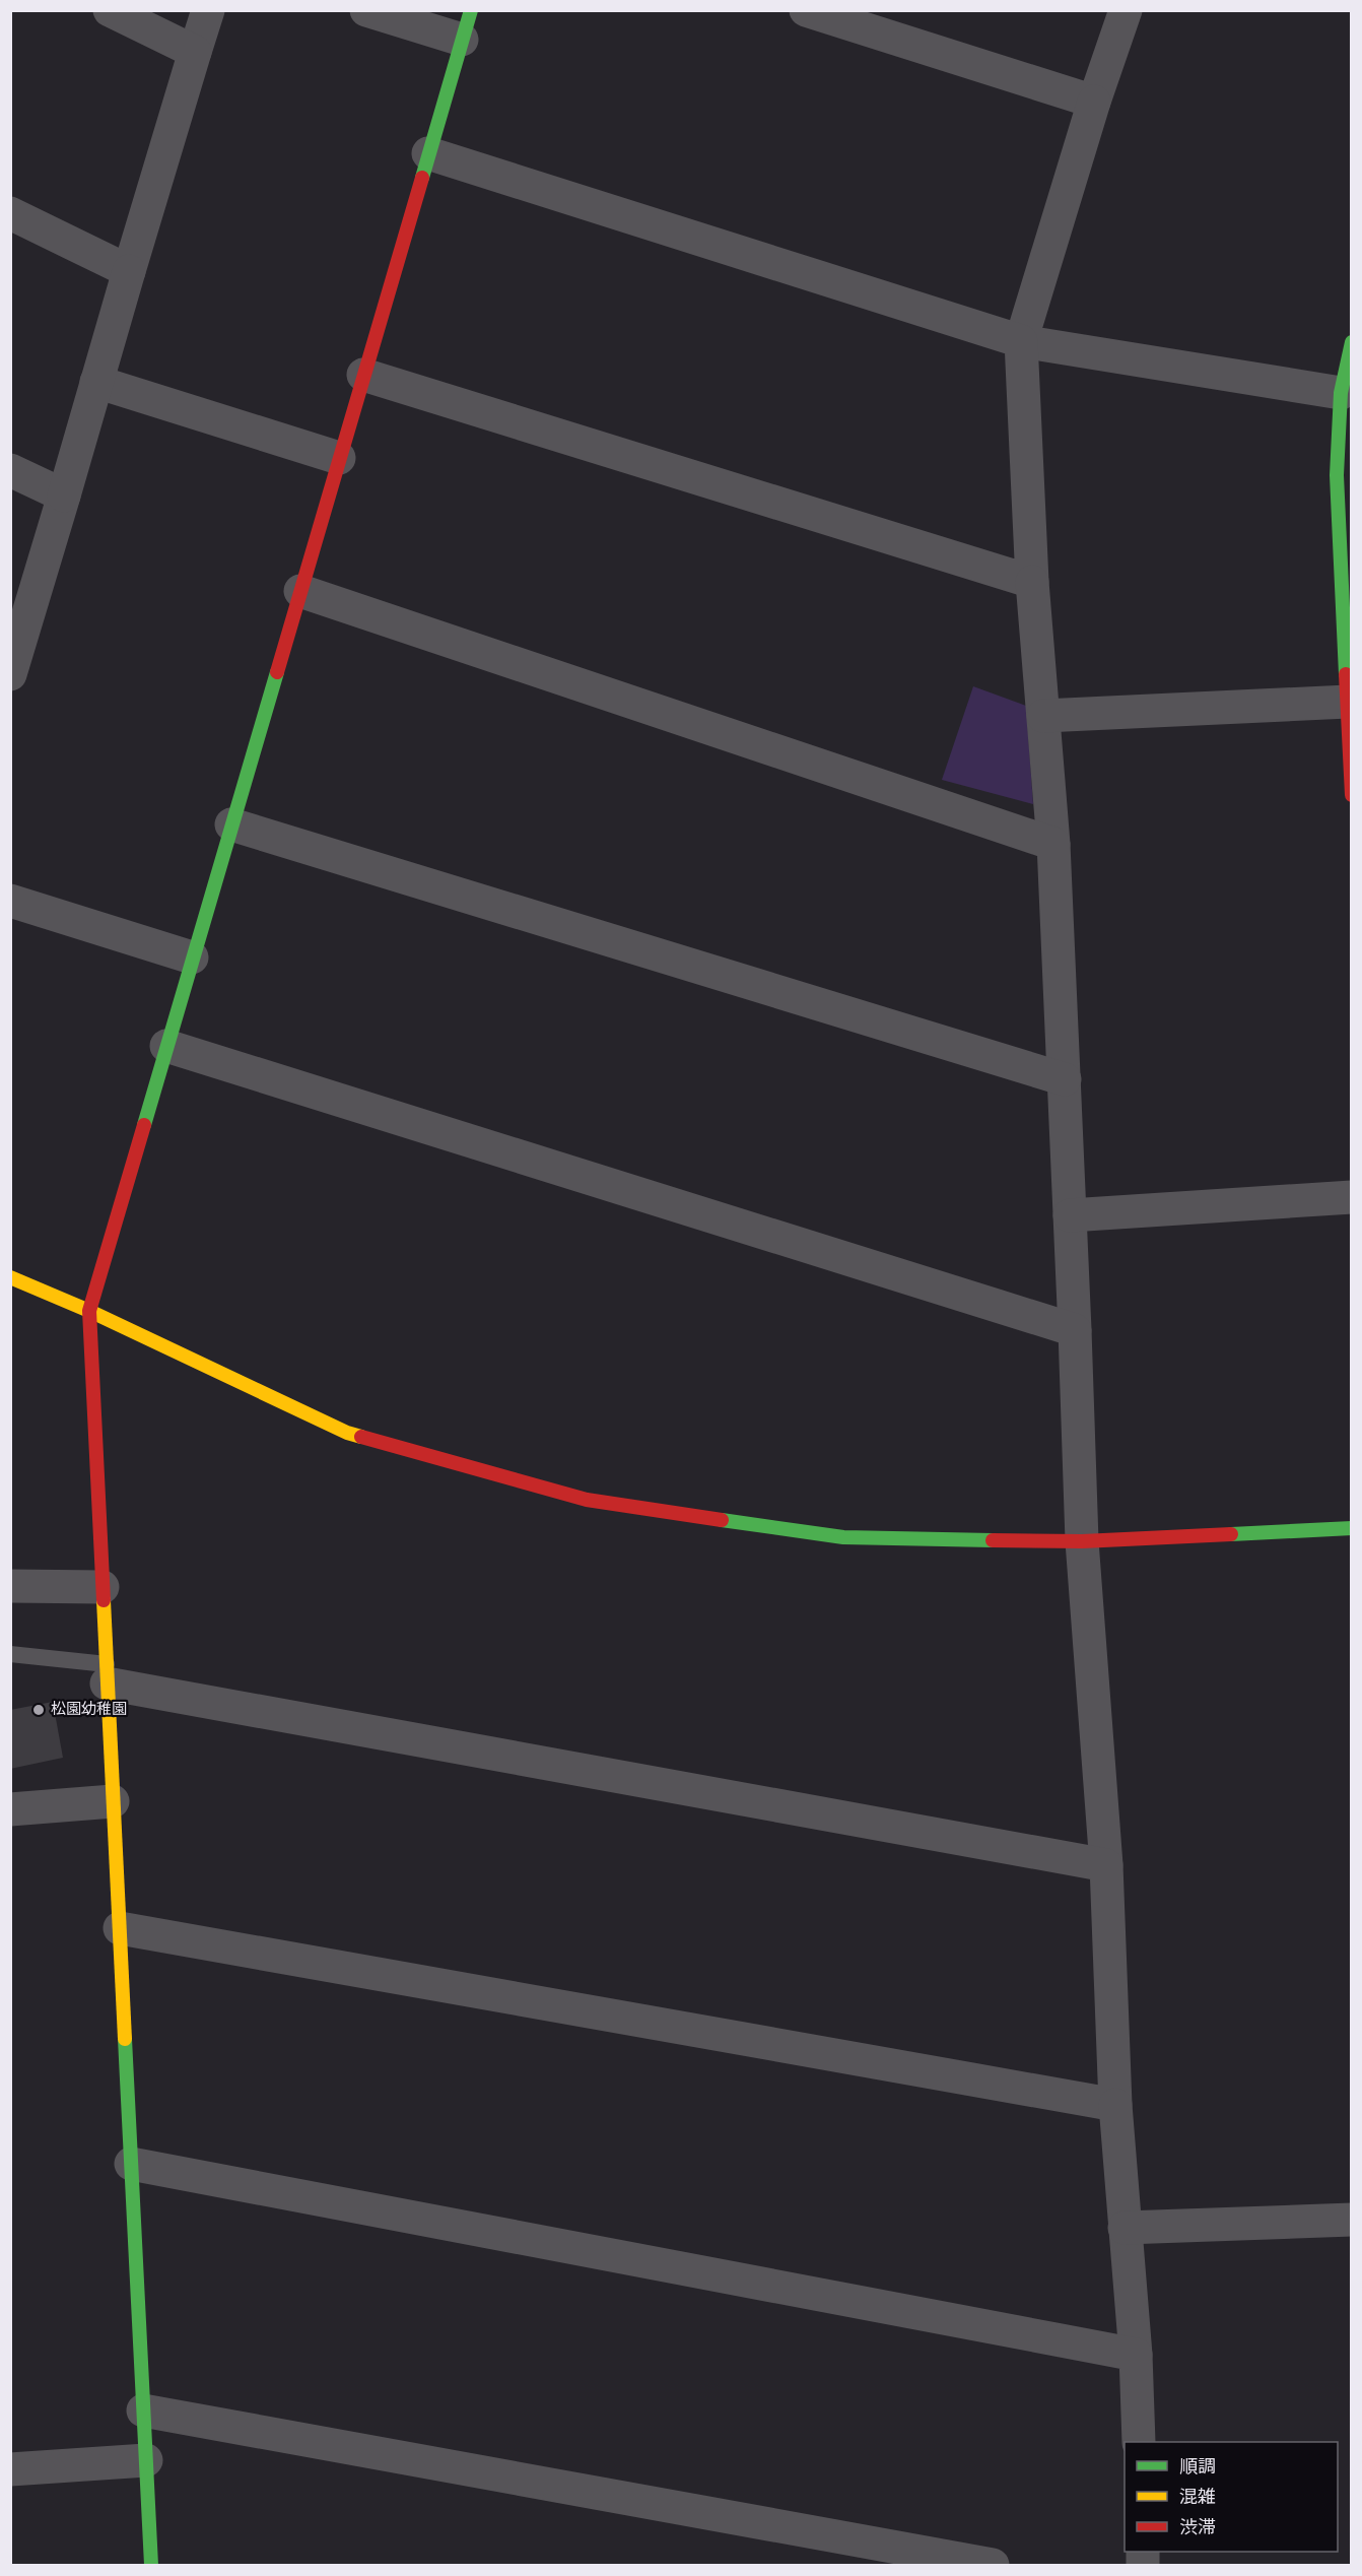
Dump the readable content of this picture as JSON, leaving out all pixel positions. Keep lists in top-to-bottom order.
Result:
{
  "places": ["松園幼稚園"],
  "legend": ["順調", "混雑", "渋滞"]
}
